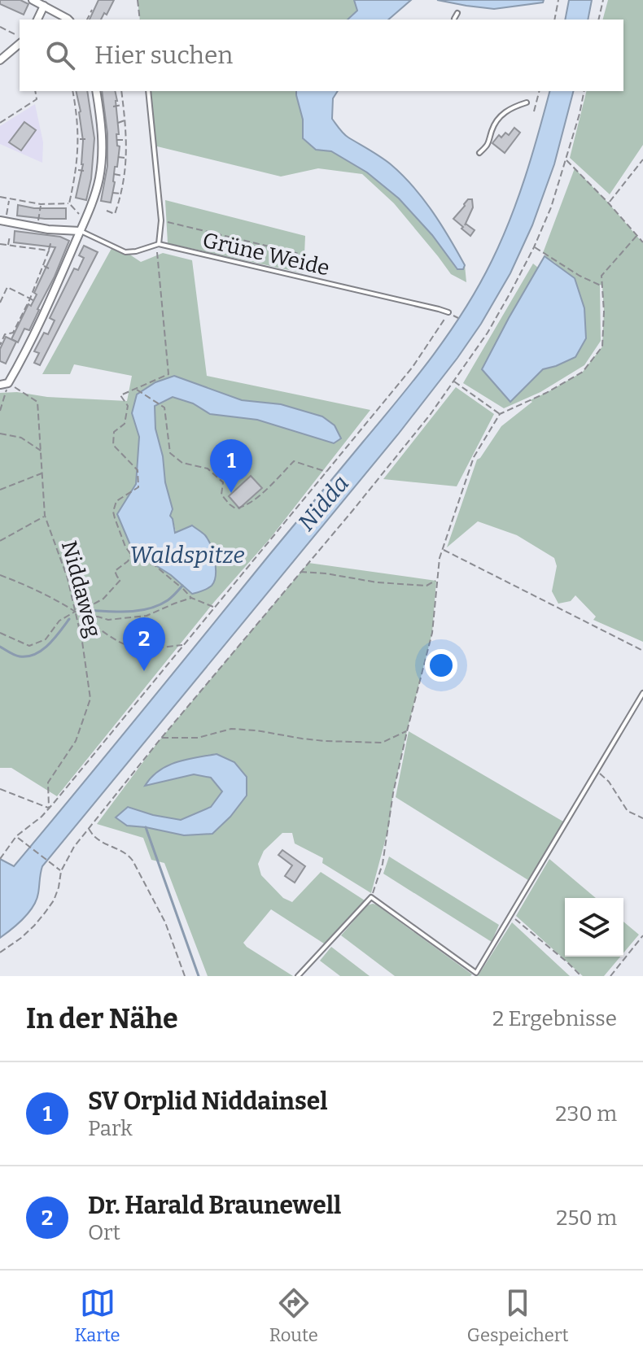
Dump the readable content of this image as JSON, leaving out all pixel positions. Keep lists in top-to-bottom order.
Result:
{
  "streets": {
    "lane": ["Grüne Weide"],
    "path": ["Niddaweg"]
  },
  "water": ["Nidda", "Waldspitze"],
  "page": {
    "search": "Hier suchen",
    "pins": ["1", "2"],
    "heading": ["In der Nähe", "2 Ergebnisse"],
    "list": [
      {
        "mark": "1",
        "name": "SV Orplid Niddainsel",
        "note": "Park",
        "value": "230 m"
      },
      {
        "mark": "2",
        "name": "Dr. Harald Braunewell",
        "note": "Ort",
        "value": "250 m"
      }
    ],
    "nav": ["Karte", "Route", "Gespeichert"]
  }
}
